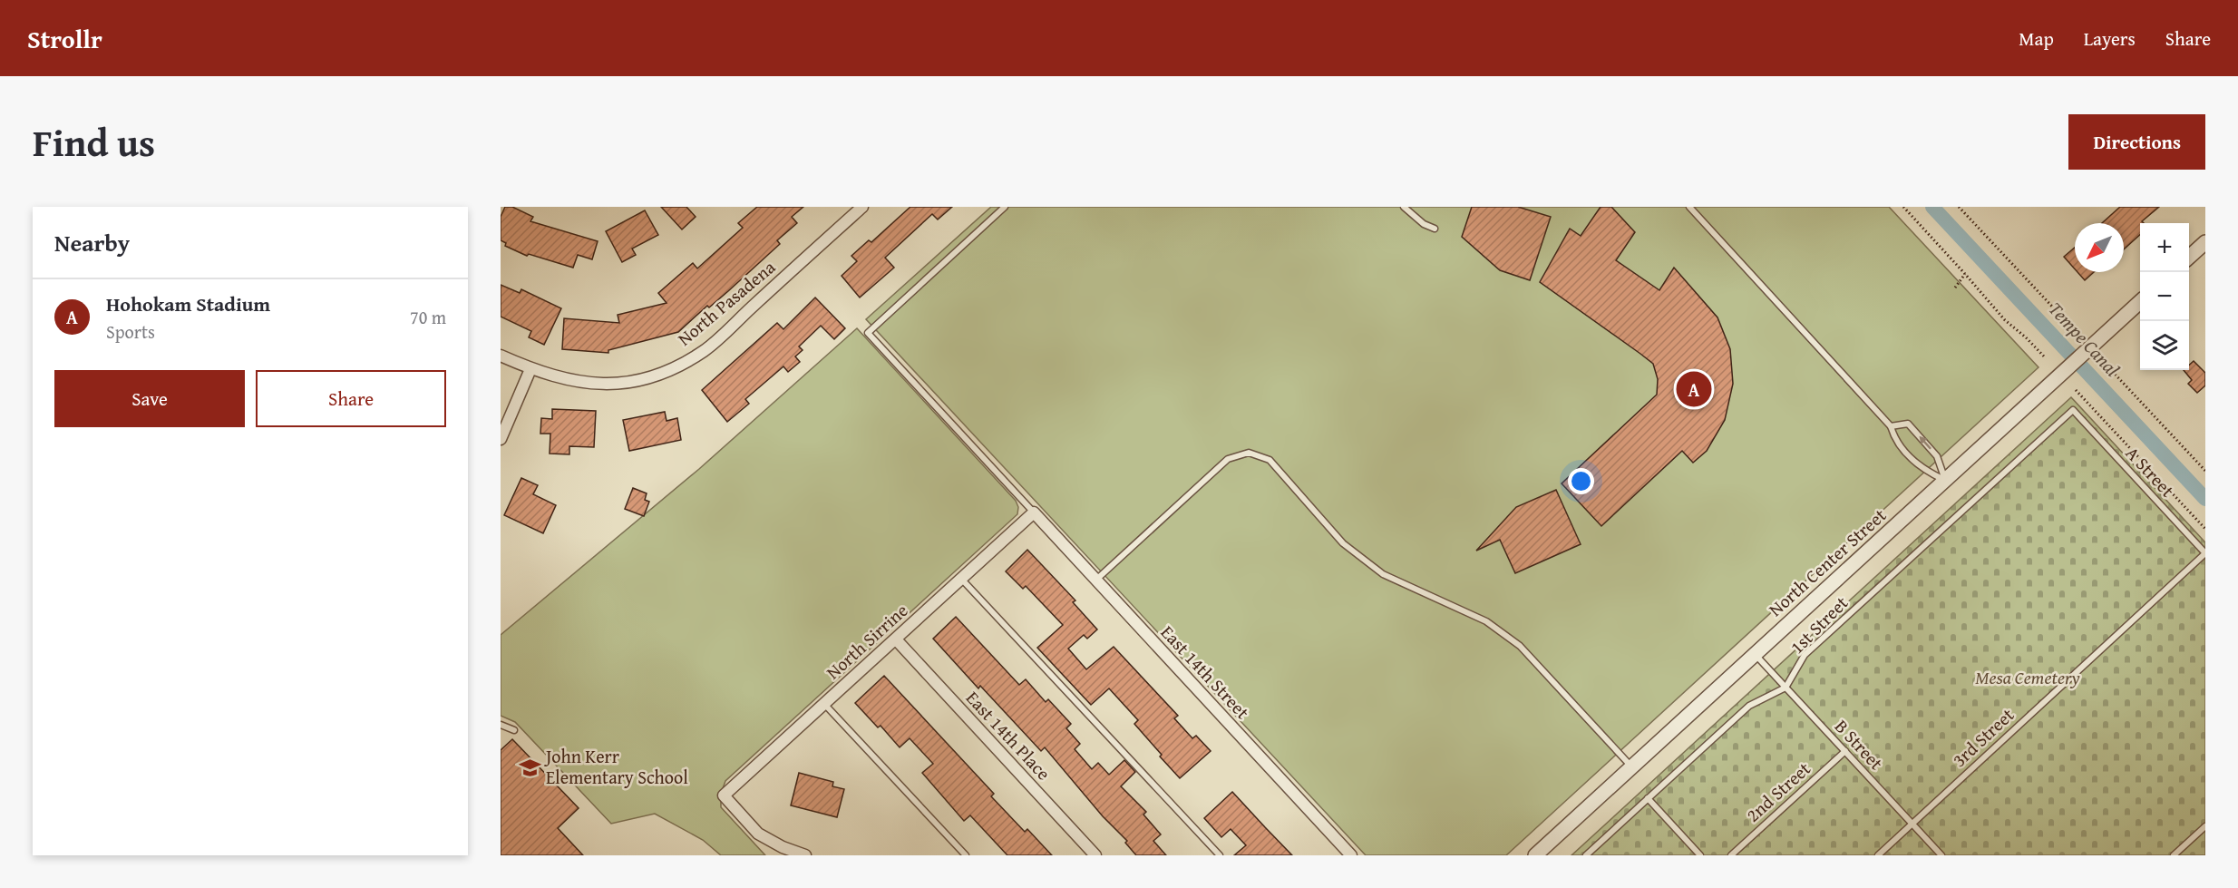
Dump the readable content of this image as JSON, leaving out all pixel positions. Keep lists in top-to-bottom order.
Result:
{
  "streets": {
    "street": [
      "North Pasadena",
      "North Center Street",
      "North Sirrine",
      "East 14th Street",
      "East 14th Place"
    ],
    "lane": [
      "A Street",
      "1st Street",
      "3rd Street",
      "B Street",
      "2nd Street"
    ]
  },
  "crossings": [
    ["A Street", "1st Street"],
    ["A Street", "3rd Street"],
    ["North Center Street", "B Street"],
    ["1st Street", "B Street"],
    ["North Sirrine", "East 14th Street"],
    ["North Sirrine", "East 14th Place"],
    ["3rd Street", "B Street"],
    ["B Street", "2nd Street"]
  ],
  "water": ["Tempe Canal"],
  "parks": ["Mesa Cemetery"],
  "places": {
    "school or university": ["John Kerr Elementary School"]
  },
  "north": "bottom left",
  "page": {
    "header": "Strollr",
    "nav": ["Map", "Layers", "Share"],
    "title": "Find us",
    "buttons": [
      "Directions",
      ["Save", "Share"]
    ],
    "heading": "Nearby",
    "map_buttons": ["+", "−"],
    "list": [
      {
        "mark": "A",
        "name": "Hohokam Stadium",
        "note": "Sports",
        "value": "70 m"
      }
    ],
    "pins": "A"
  }
}
